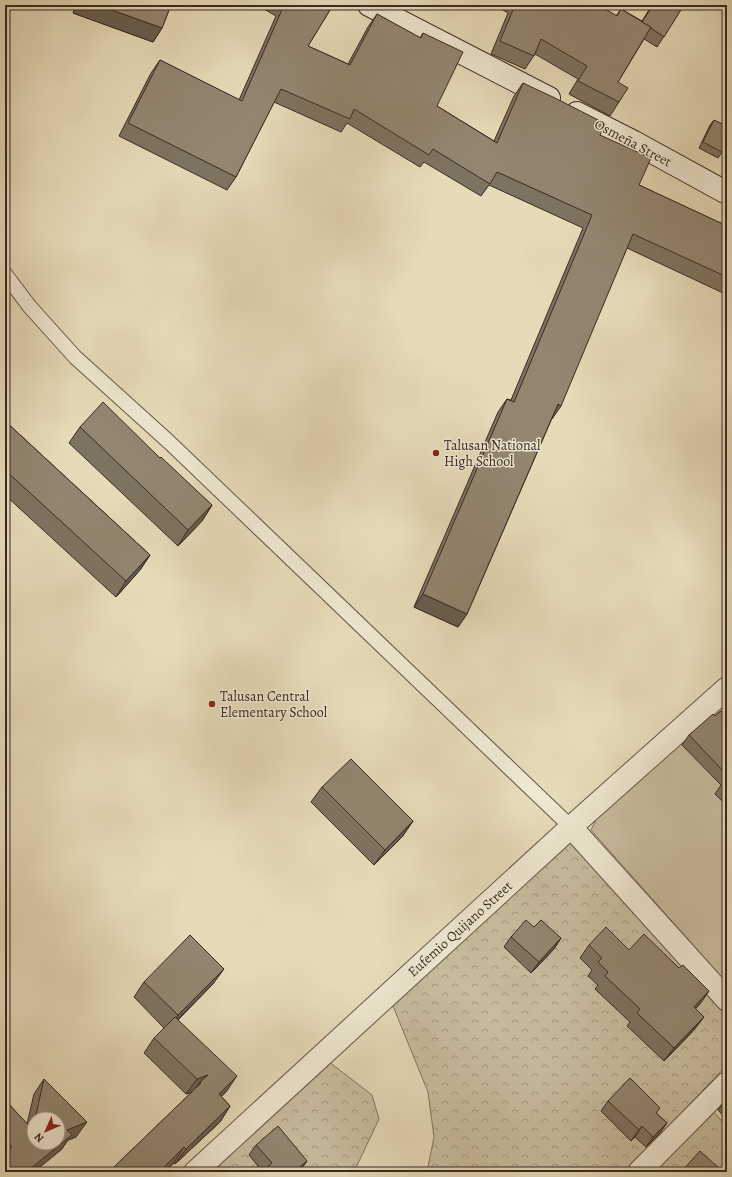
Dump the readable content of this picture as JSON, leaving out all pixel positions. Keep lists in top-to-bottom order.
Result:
{
  "streets": {
    "street": ["Osmeña Street", "Eufemio Quijano Street"]
  },
  "places": ["Talusan National High School", "Talusan Central Elementary School"],
  "north": "bottom left"
}
